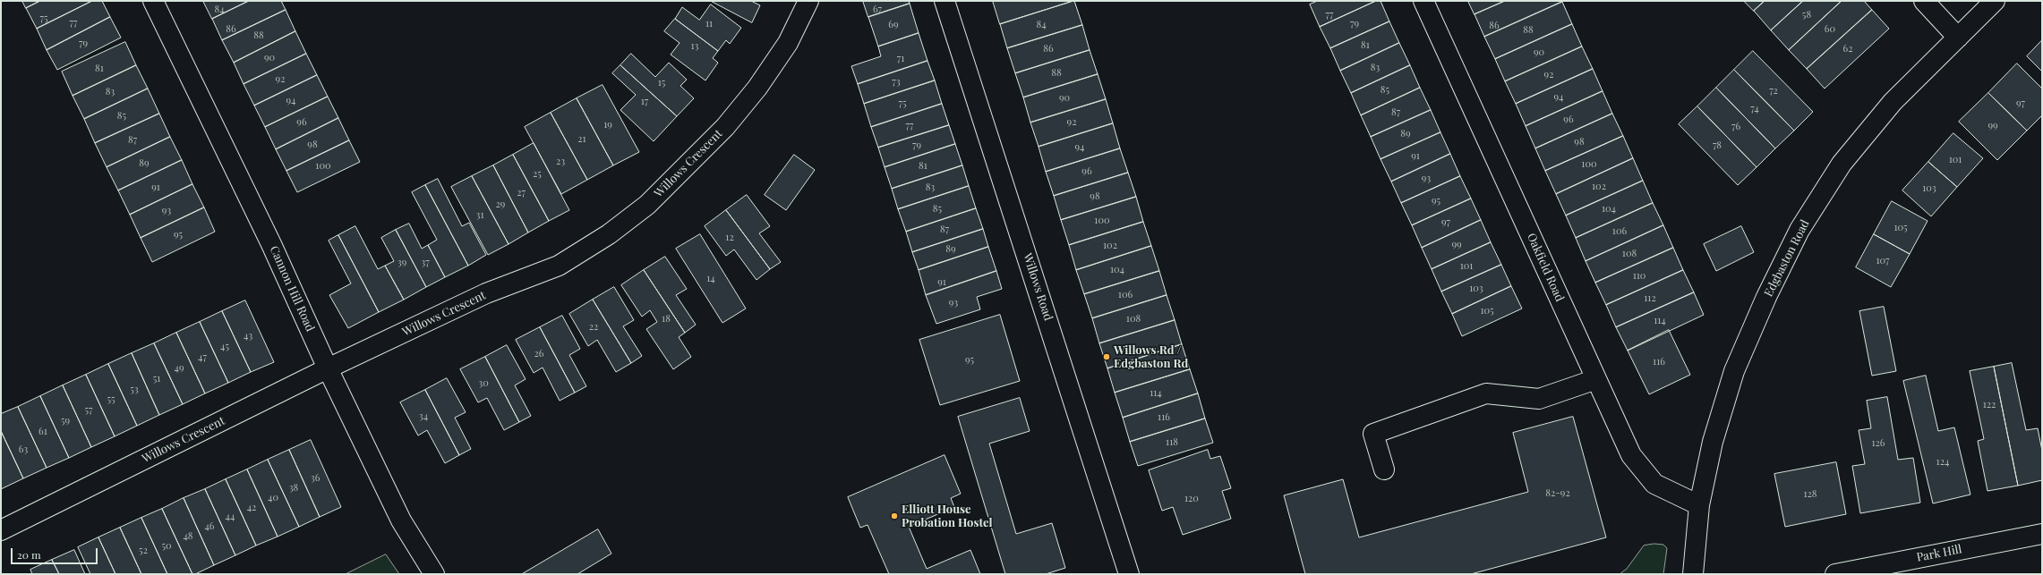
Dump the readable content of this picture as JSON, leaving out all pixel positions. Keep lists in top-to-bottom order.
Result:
{
  "streets": {
    "street": [
      "Willows Crescent",
      "Edgbaston Road",
      "Oakfield Road",
      "Willows Road",
      "Cannon Hill Road",
      "Park Hill"
    ]
  },
  "crossings": [
    ["Willows Crescent", "Cannon Hill Road"],
    ["Edgbaston Road", "Oakfield Road"]
  ],
  "places": ["Willows Rd / Edgbaston Rd", "Elliott House Probation Hostel"],
  "house_numbers": [
    "84",
    "67",
    "77",
    "58",
    "75",
    "77",
    "11",
    "79",
    "69",
    "84",
    "86",
    "86",
    "60",
    "88",
    "88",
    "79",
    "81",
    "13",
    "86",
    "62",
    "90",
    "90",
    "71",
    "83",
    "81",
    "88",
    "92",
    "92",
    "73",
    "15",
    "85",
    "72",
    "83",
    "94",
    "90",
    "94",
    "17",
    "75",
    "97",
    "74",
    "87",
    "85",
    "96",
    "96",
    "92",
    "19",
    "77",
    "99",
    "76",
    "89",
    "21",
    "87",
    "98",
    "98",
    "79",
    "78",
    "94",
    "91",
    "101",
    "23",
    "89",
    "100",
    "100",
    "81",
    "96",
    "25",
    "93",
    "102",
    "91",
    "83",
    "103",
    "27",
    "98",
    "95",
    "29",
    "85",
    "104",
    "93",
    "31",
    "100",
    "97",
    "105",
    "87",
    "106",
    "95",
    "12",
    "99",
    "102",
    "89",
    "108",
    "107",
    "39",
    "37",
    "101",
    "104",
    "110",
    "14",
    "91",
    "103",
    "106",
    "112",
    "93",
    "105",
    "18",
    "108",
    "114",
    "22",
    "43",
    "45",
    "26",
    "47",
    "95",
    "116",
    "49",
    "51",
    "30",
    "53",
    "114",
    "55",
    "122",
    "57",
    "34",
    "116",
    "59",
    "61",
    "118",
    "126",
    "63",
    "124",
    "36",
    "38",
    "82-92",
    "128",
    "40",
    "120",
    "42",
    "44",
    "46",
    "48",
    "50",
    "52"
  ],
  "scale_bar": "20 m"
}
